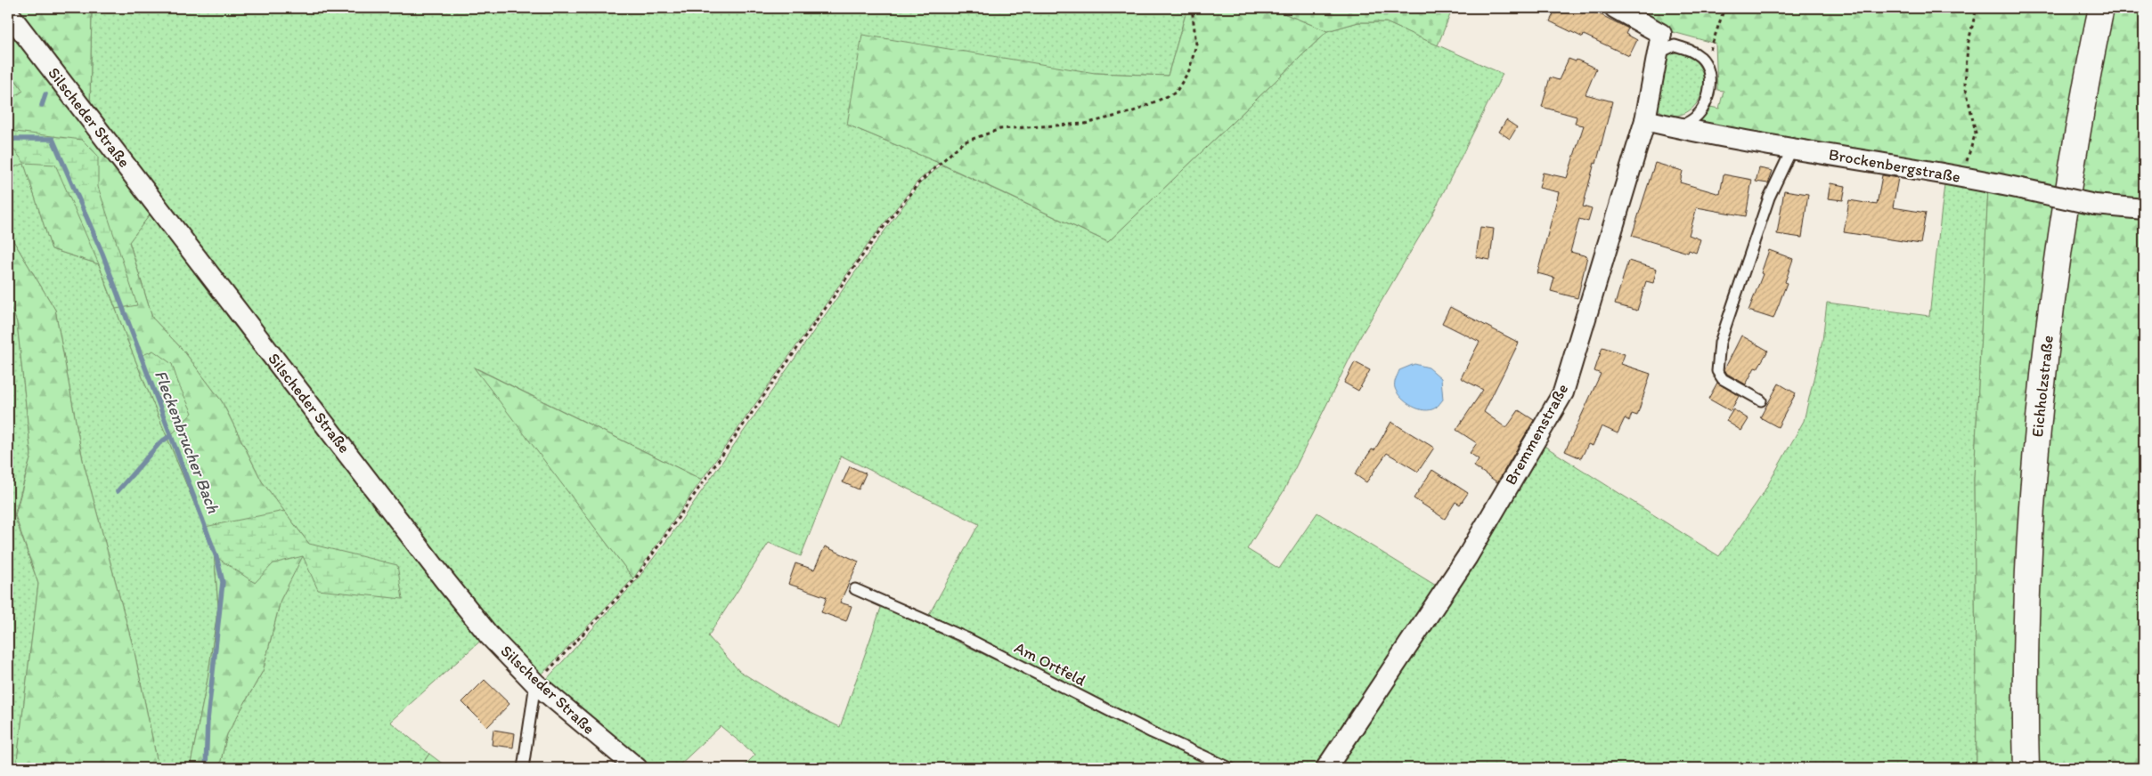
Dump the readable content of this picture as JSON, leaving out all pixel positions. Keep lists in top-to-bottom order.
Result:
{
  "streets": {
    "main road": ["Eichholzstraße"],
    "street": ["Silscheder Straße", "Brockenbergstraße", "Bremmenstraße"],
    "lane": ["Am Ortfeld"]
  },
  "crossings": [
    ["Brockenbergstraße", "Bremmenstraße"]
  ],
  "water": ["Fleckenbrucher Bach"]
}
